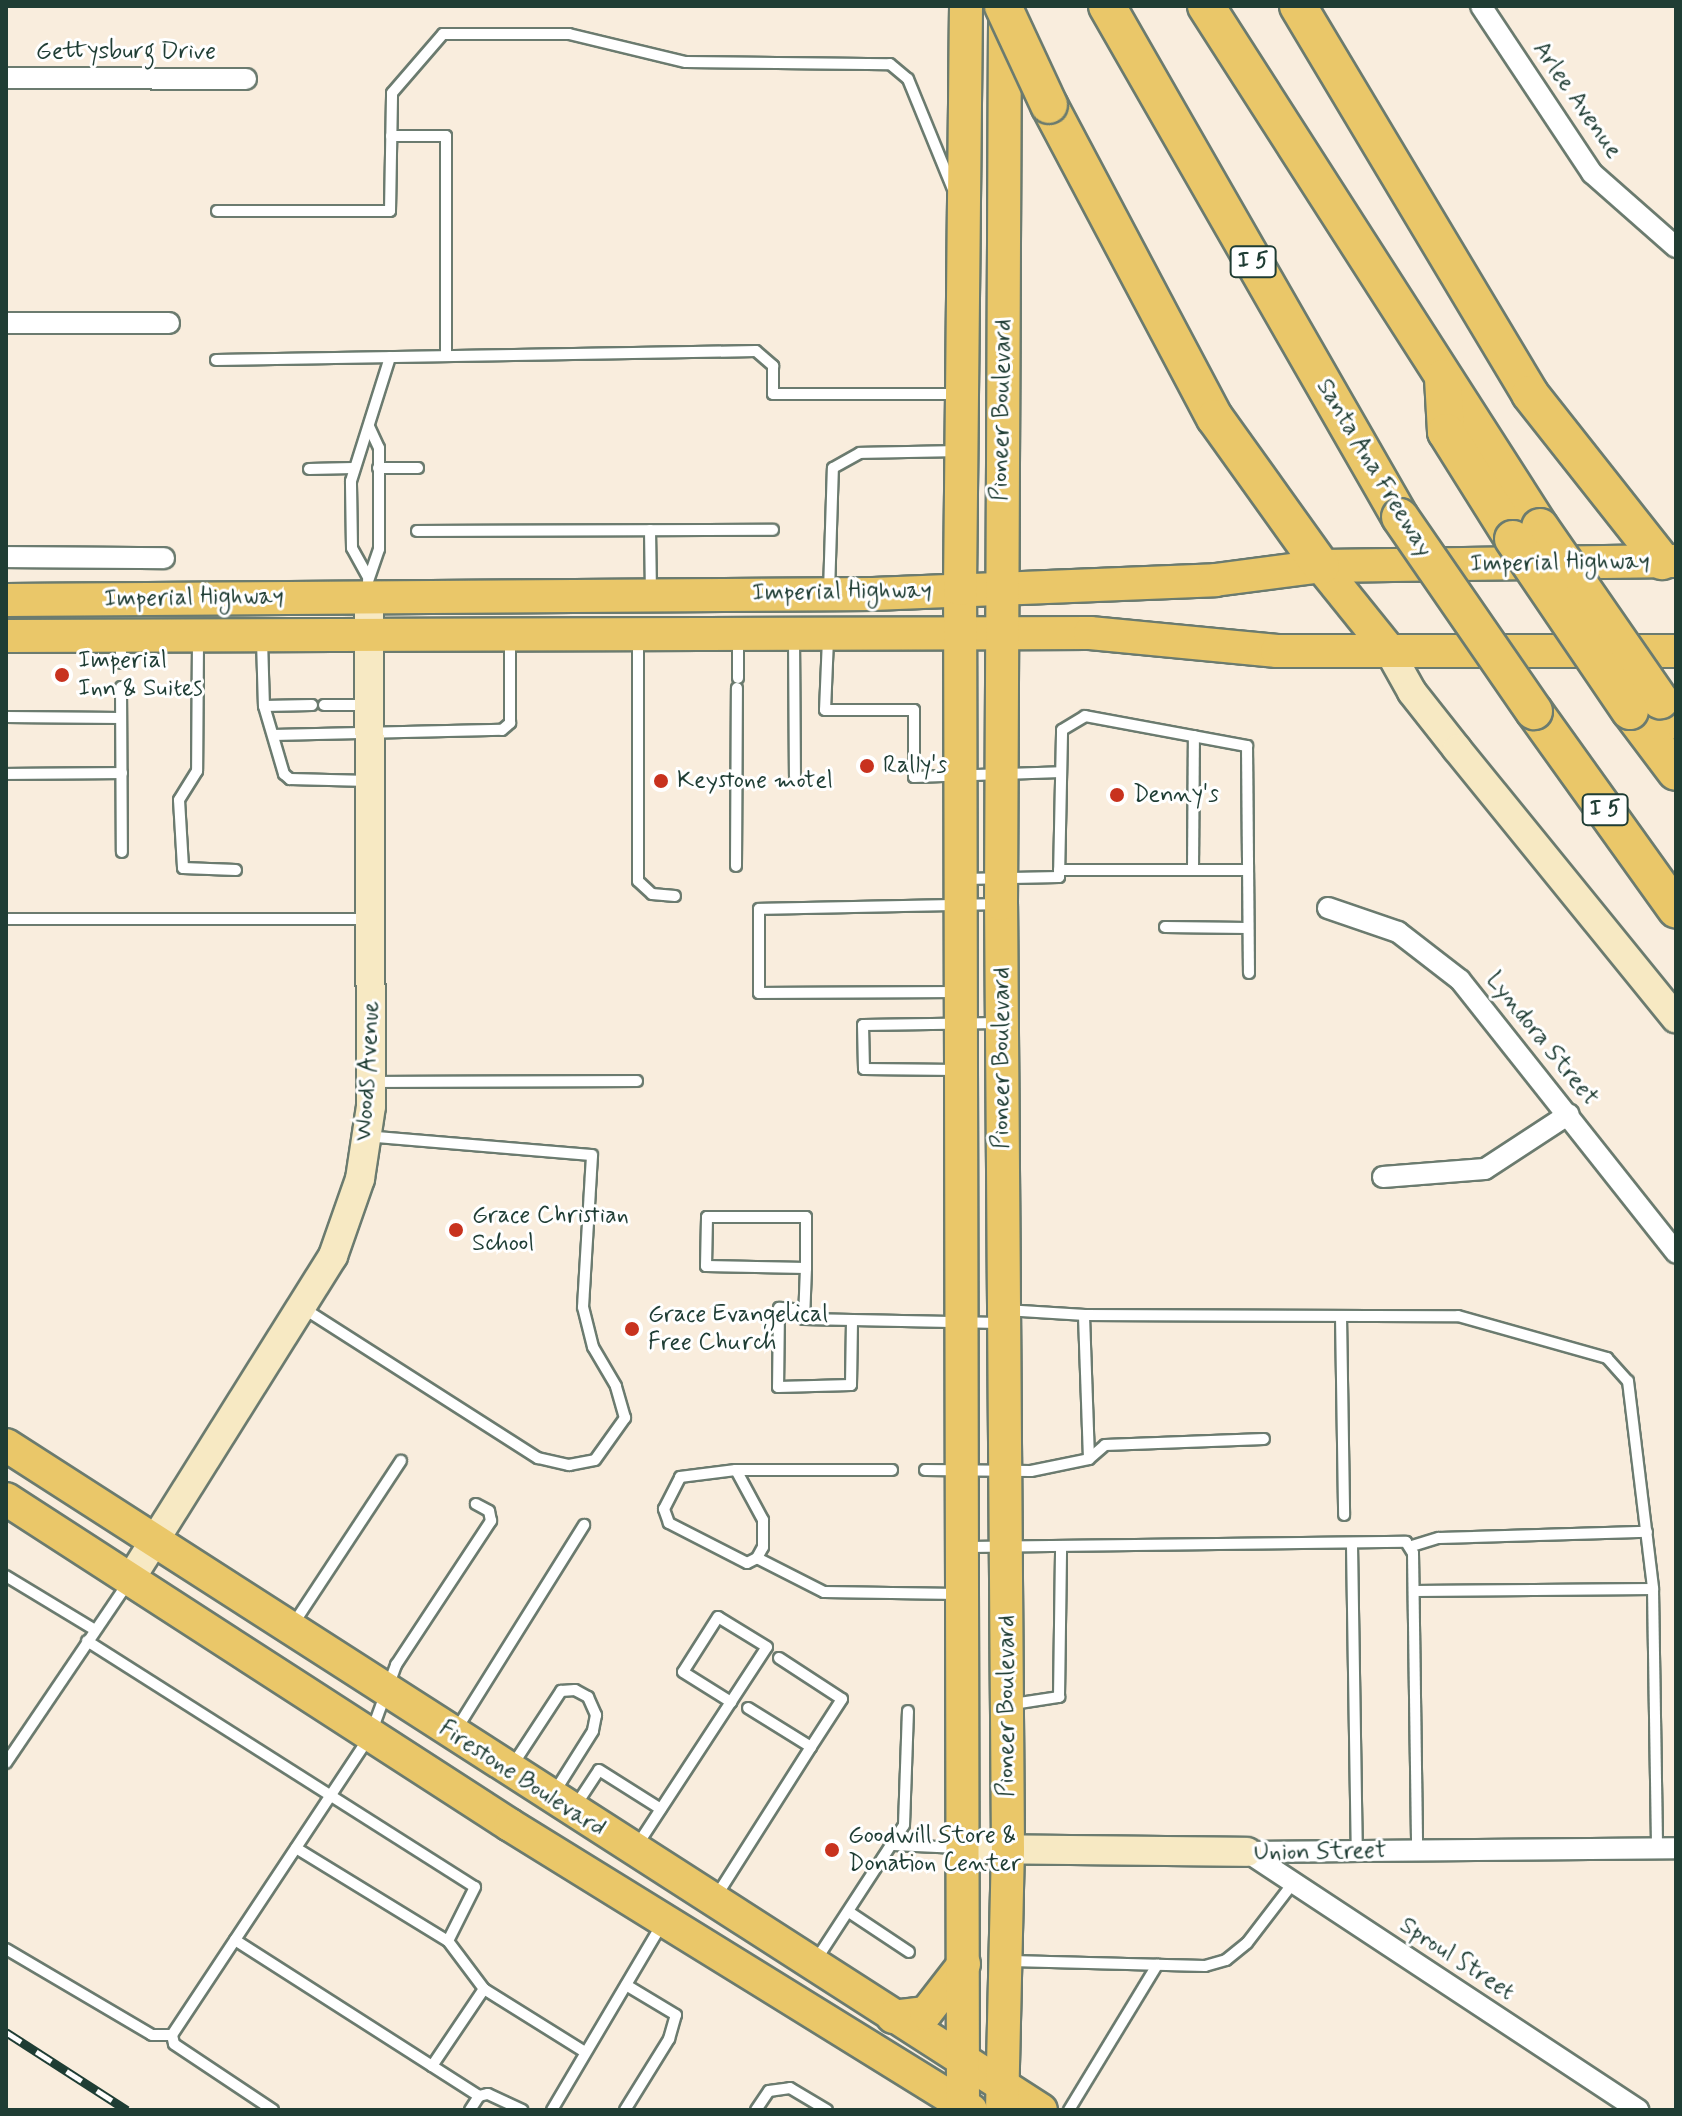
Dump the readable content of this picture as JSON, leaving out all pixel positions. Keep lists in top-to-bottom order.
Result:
{
  "streets": {
    "highway": ["I 5", "Santa Ana Freeway"],
    "main road": ["Pioneer Boulevard", "Imperial Highway", "Firestone Boulevard"],
    "street": [
      "Gettysburg Drive",
      "Arlee Avenue",
      "Lyndora Street",
      "Woods Avenue",
      "Union Street",
      "Sproul Street"
    ]
  },
  "crossings": [
    ["Pioneer Boulevard", "Imperial Highway"],
    ["Pioneer Boulevard", "Firestone Boulevard"],
    ["Pioneer Boulevard", "Union Street"],
    ["Imperial Highway", "Woods Avenue"],
    ["Woods Avenue", "Firestone Boulevard"],
    ["Union Street", "Sproul Street"]
  ],
  "places": [
    "Imperial Inn & Suites",
    "Rally's",
    "Keystone motel",
    "Denny's",
    "Grace Christian School",
    "Grace Evangelical Free Church",
    "Goodwill Store & Donation Center"
  ]
}
